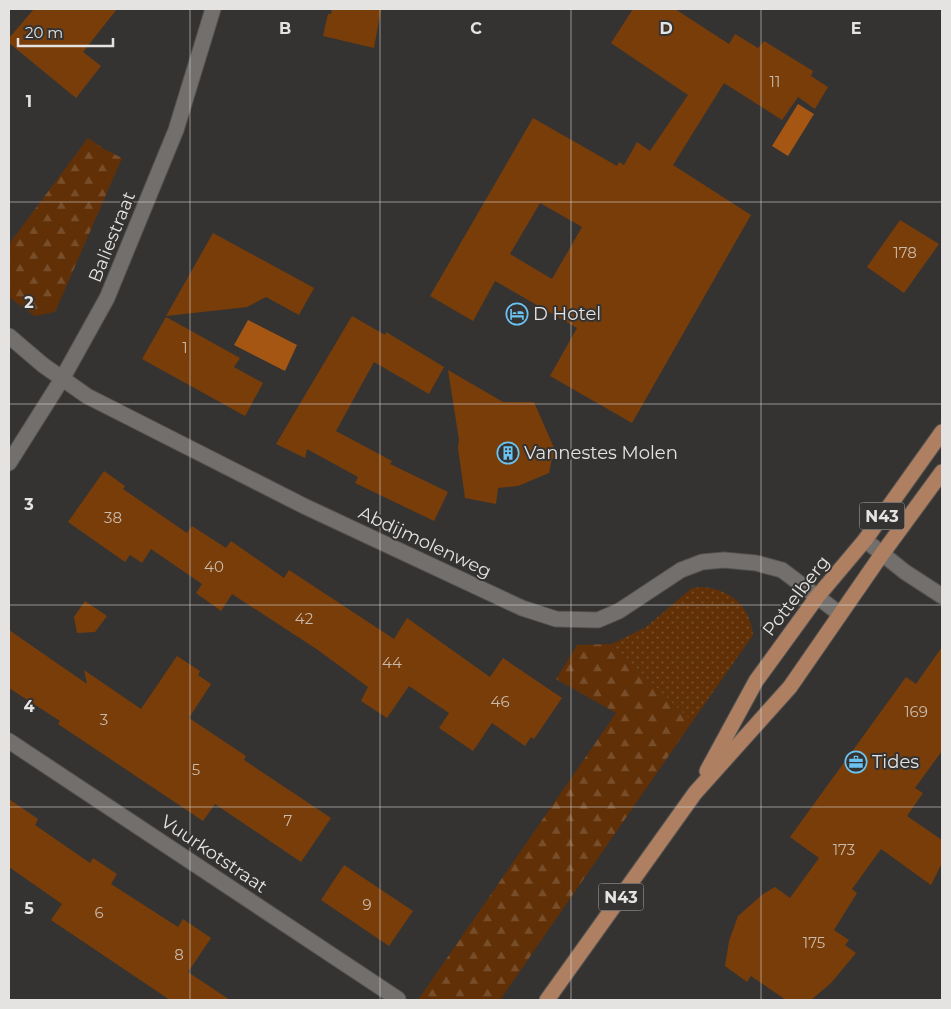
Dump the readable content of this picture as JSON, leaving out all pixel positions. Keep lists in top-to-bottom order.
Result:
{
  "streets": {
    "main road": ["N43", "Pottelberg"],
    "street": ["Baliestraat", "Abdijmolenweg", "Vuurkotstraat"]
  },
  "crossings": [
    ["Baliestraat", "Abdijmolenweg"],
    ["Abdijmolenweg", "Pottelberg"]
  ],
  "places": {
    "hotel": ["D Hotel"],
    "building": ["Vannestes Molen"],
    "office": ["Tides"]
  },
  "house_numbers": [
    "11",
    "178",
    "1",
    "38",
    "40",
    "42",
    "44",
    "46",
    "169",
    "3",
    "5",
    "7",
    "173",
    "9",
    "6",
    "175",
    "8"
  ],
  "scale_bar": "20 m",
  "grid": {
    "columns": [
      "B",
      "C",
      "D",
      "E"
    ],
    "rows": [
      "1",
      "2",
      "3",
      "4",
      "5"
    ]
  }
}
